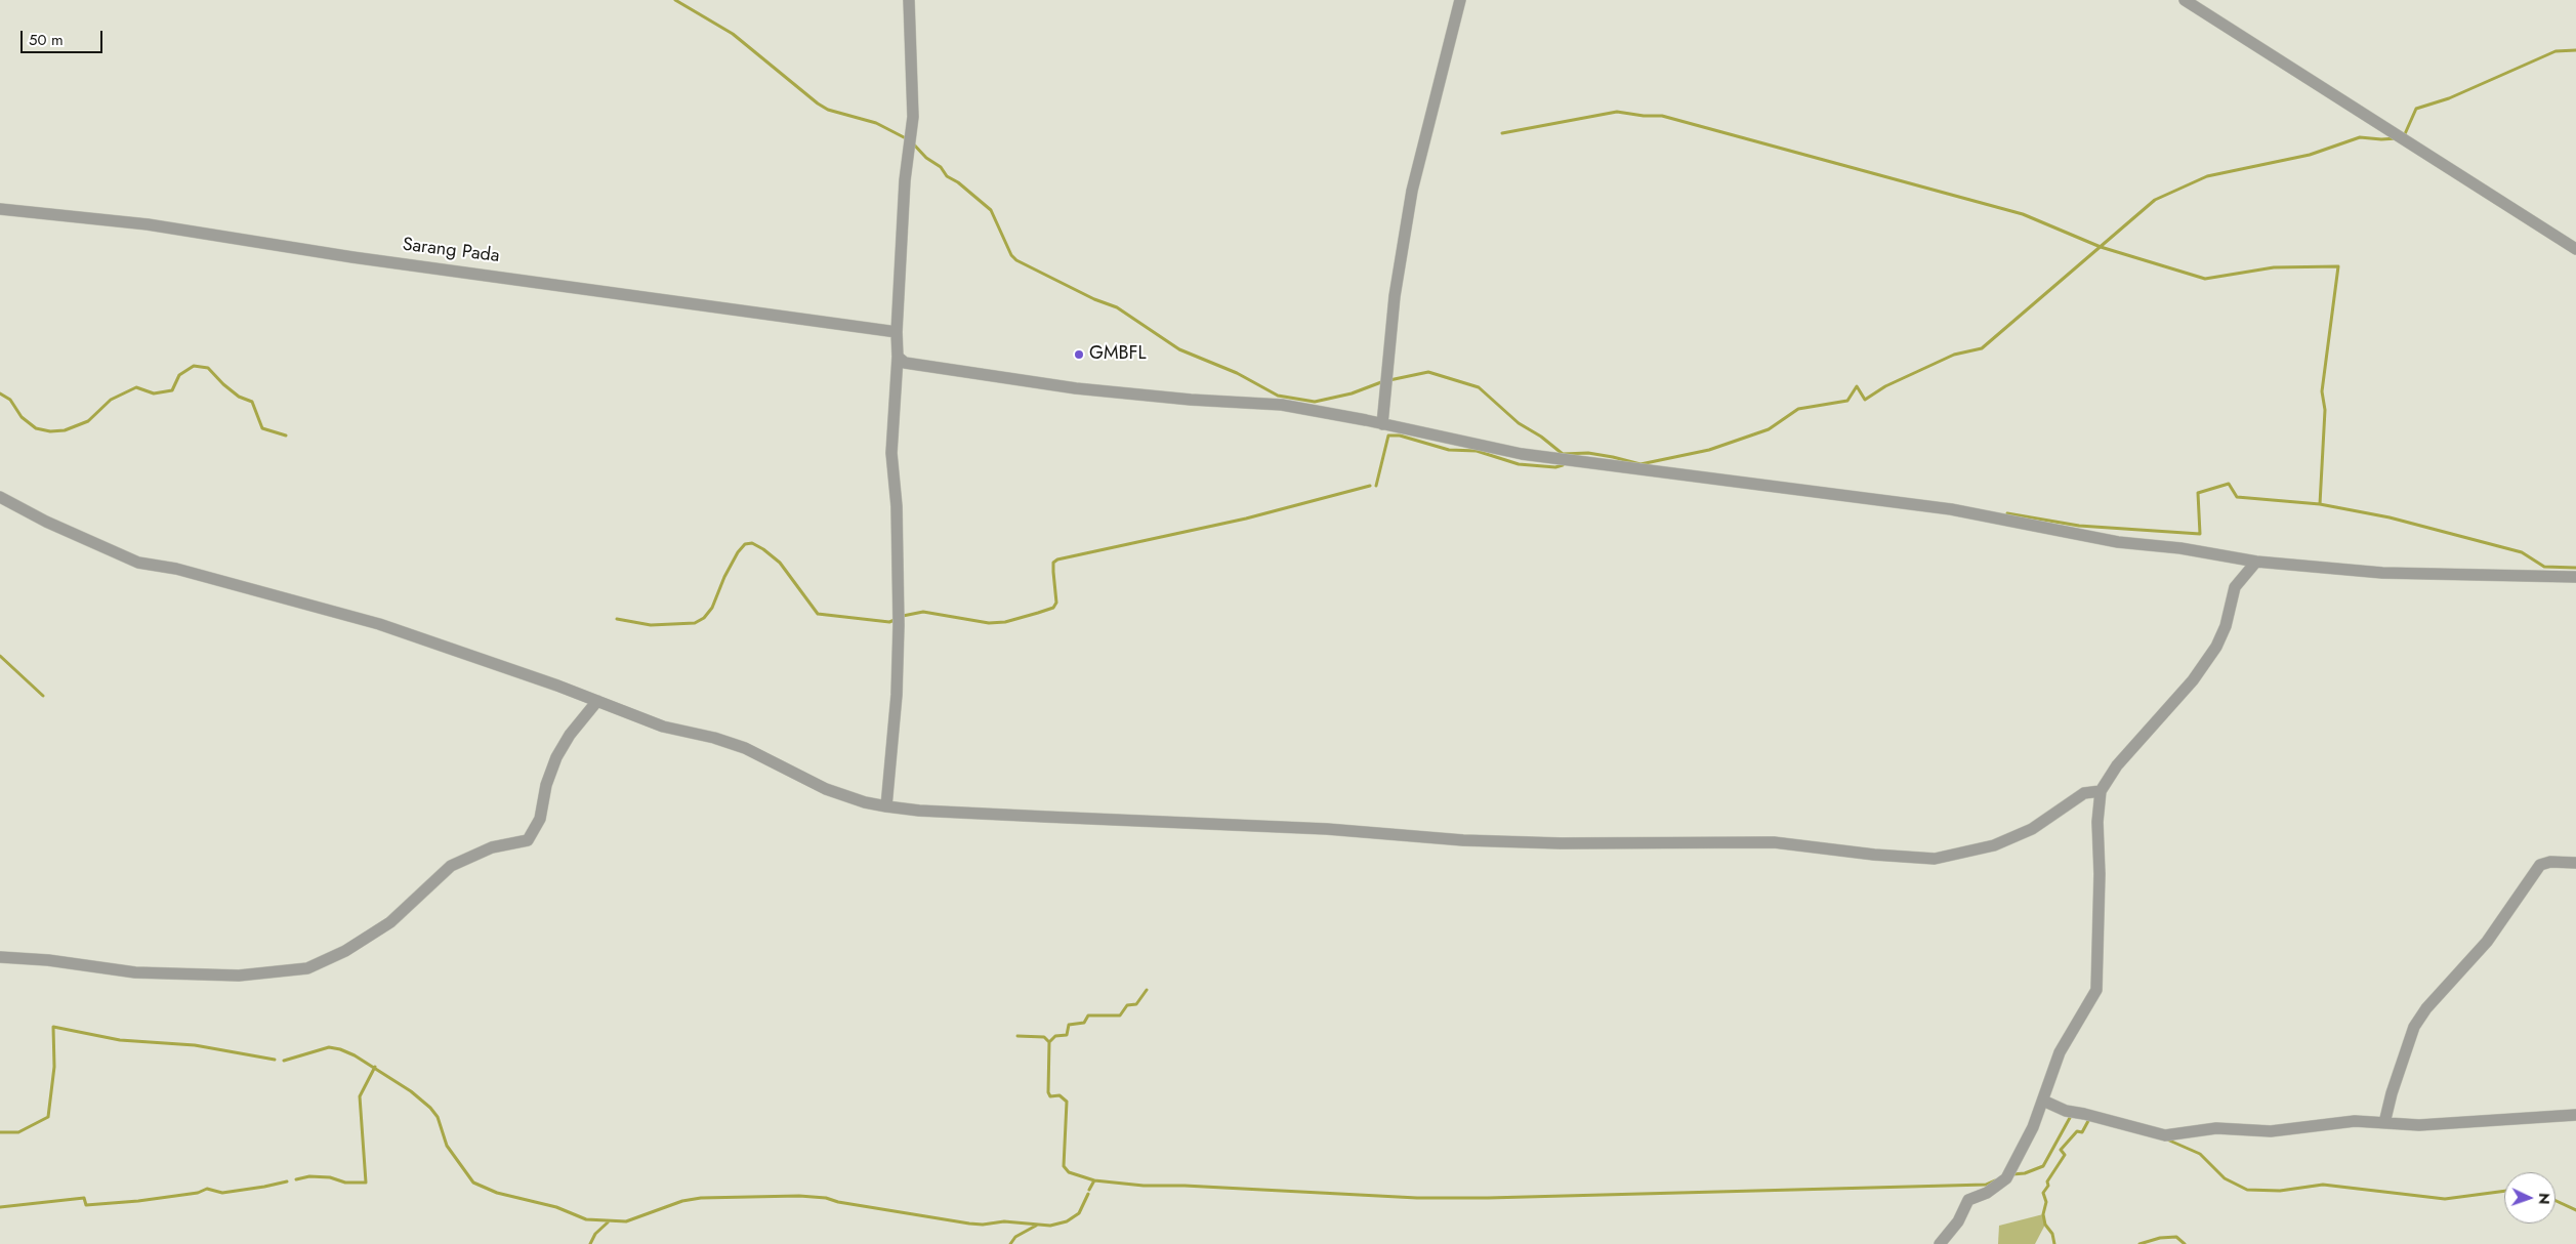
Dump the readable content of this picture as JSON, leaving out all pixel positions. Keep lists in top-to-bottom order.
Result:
{
  "streets": {
    "street": ["Sarang Pada"]
  },
  "places": ["GMBFL"],
  "scale_bar": "50 m",
  "north": "right"
}
